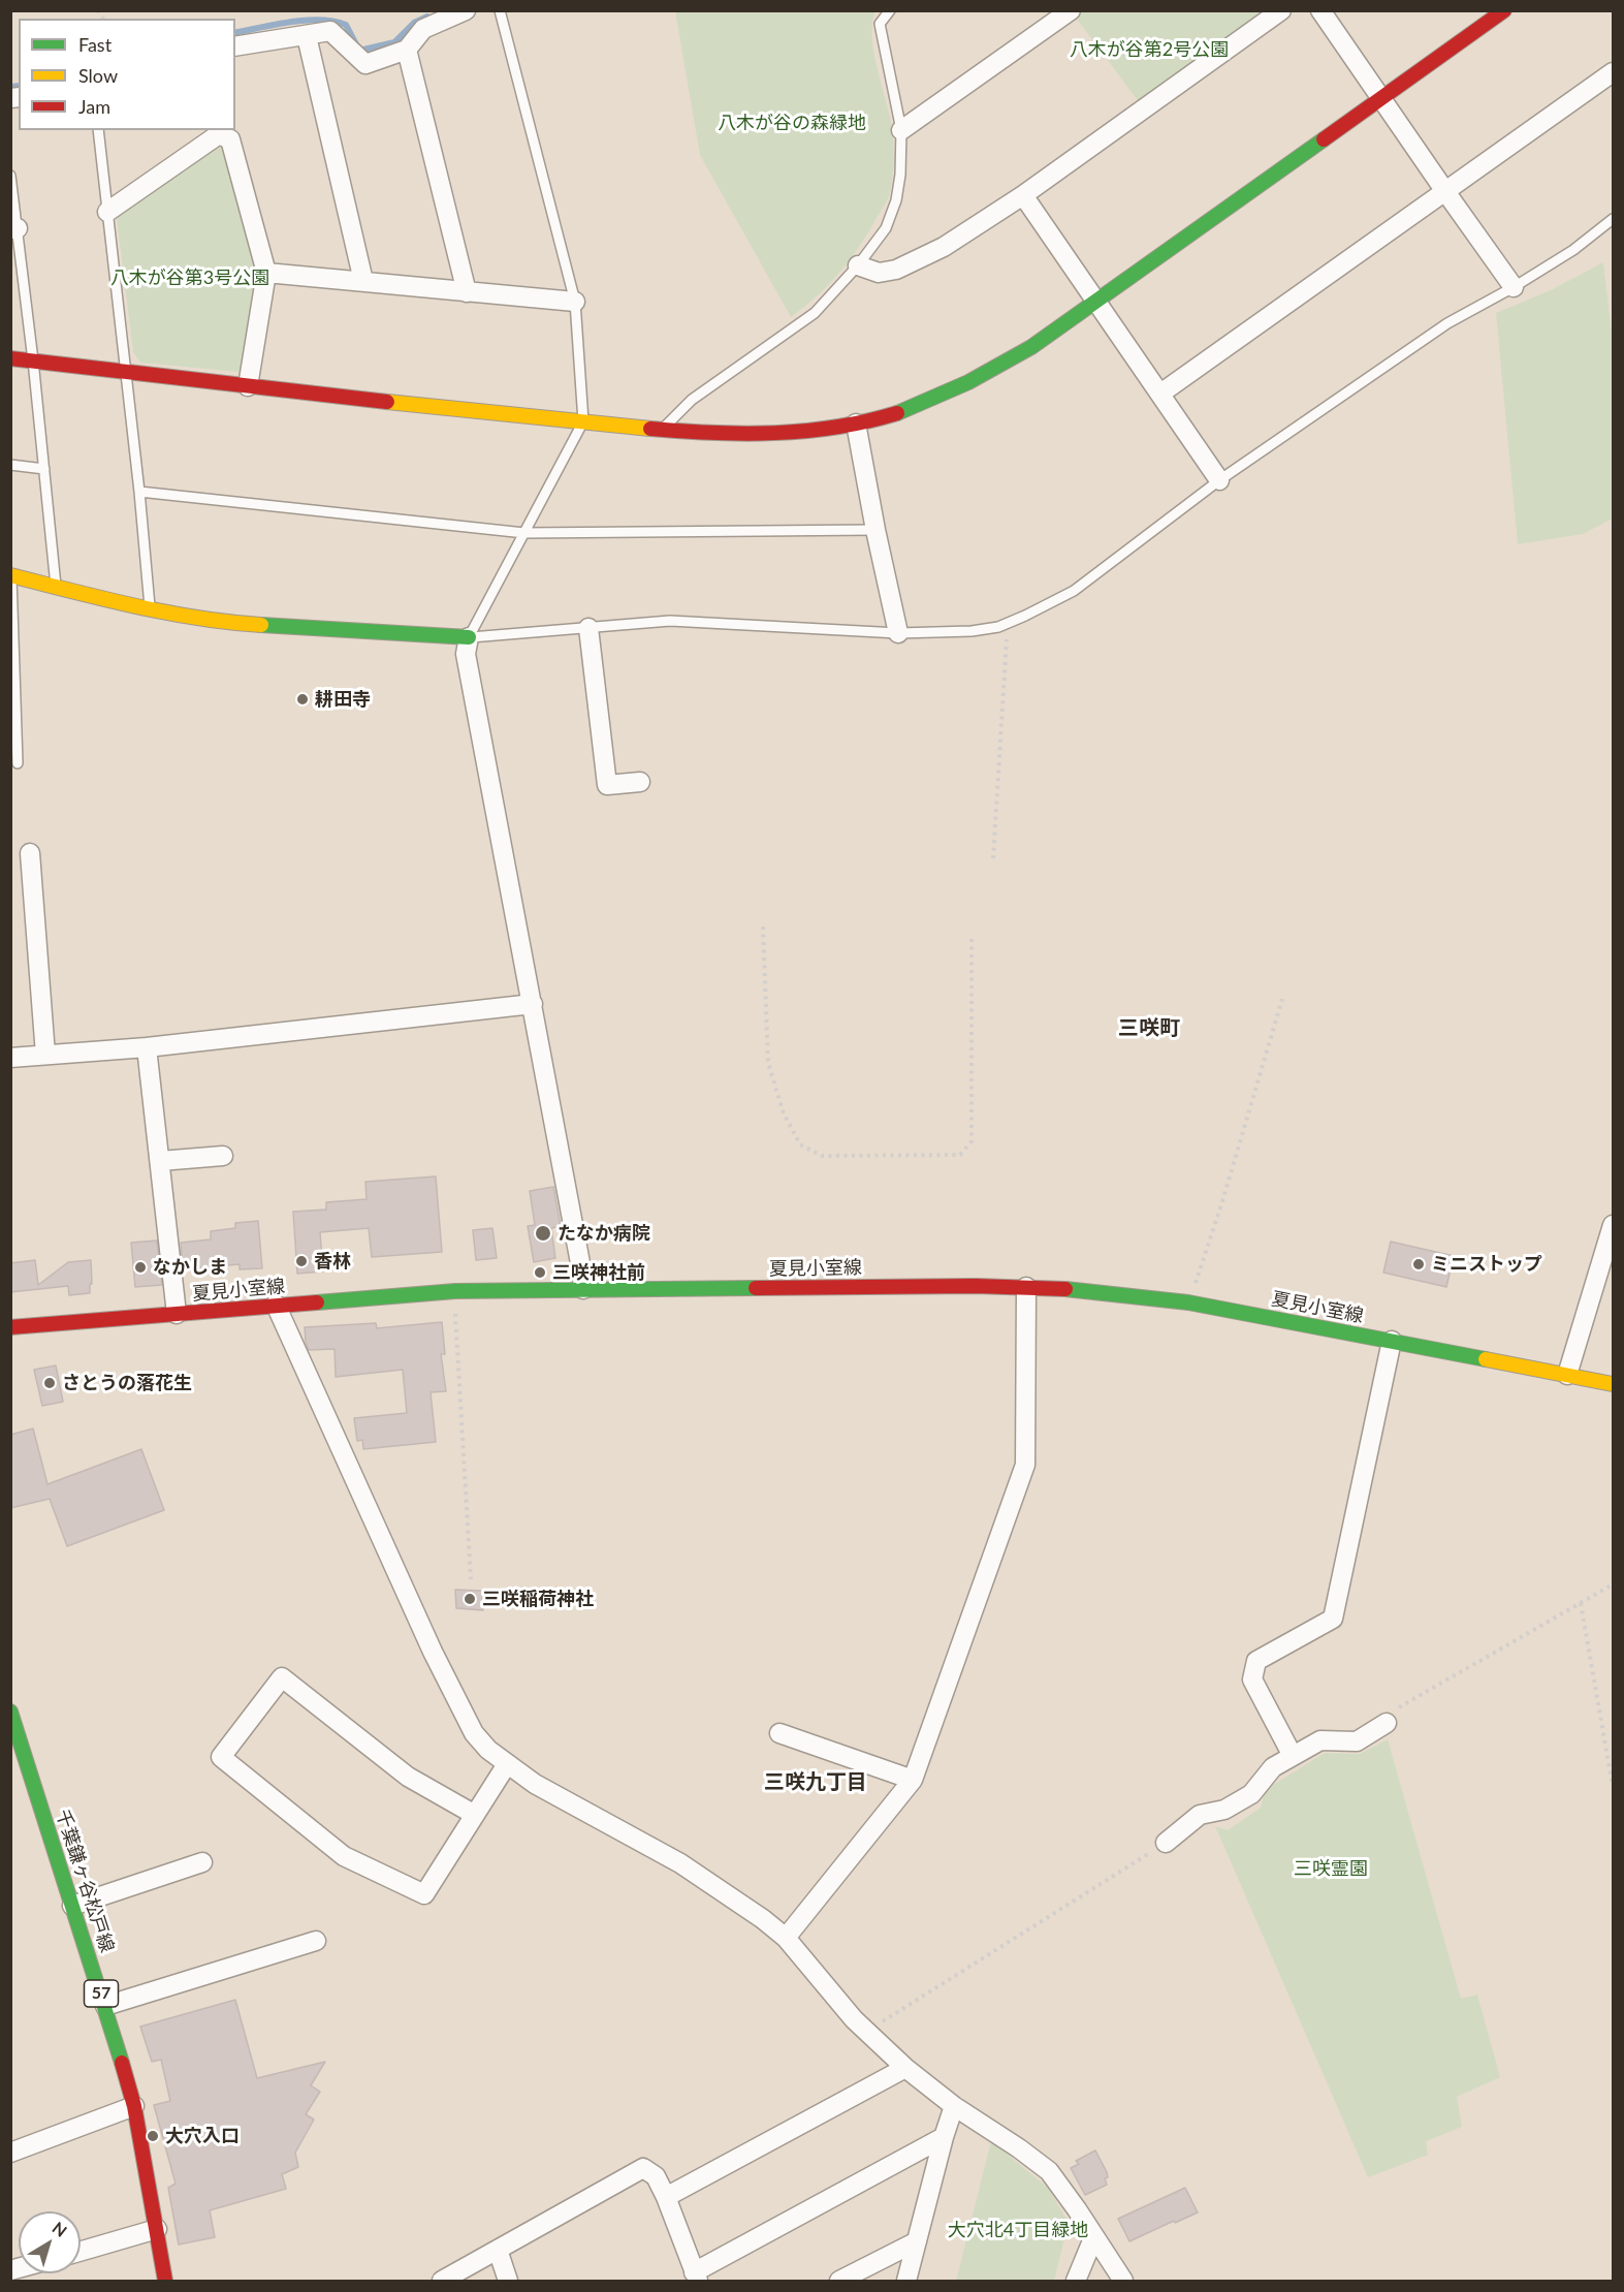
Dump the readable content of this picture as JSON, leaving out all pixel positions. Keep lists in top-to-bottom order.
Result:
{
  "streets": {
    "main road": ["夏見小室線", "千葉鎌ヶ谷松戸線", "57"]
  },
  "districts": ["三咲町", "三咲九丁目"],
  "parks": [
    "八木が谷第2号公園",
    "八木が谷の森緑地",
    "八木が谷第3号公園",
    "三咲霊園",
    "大穴北4丁目緑地"
  ],
  "places": [
    "耕田寺",
    "たなか病院",
    "香林",
    "ミニストップ",
    "なかしま",
    "三咲神社前",
    "さとうの落花生",
    "三咲稲荷神社",
    "大穴入口"
  ],
  "legend": ["Fast", "Slow", "Jam"],
  "north": "top right"
}
